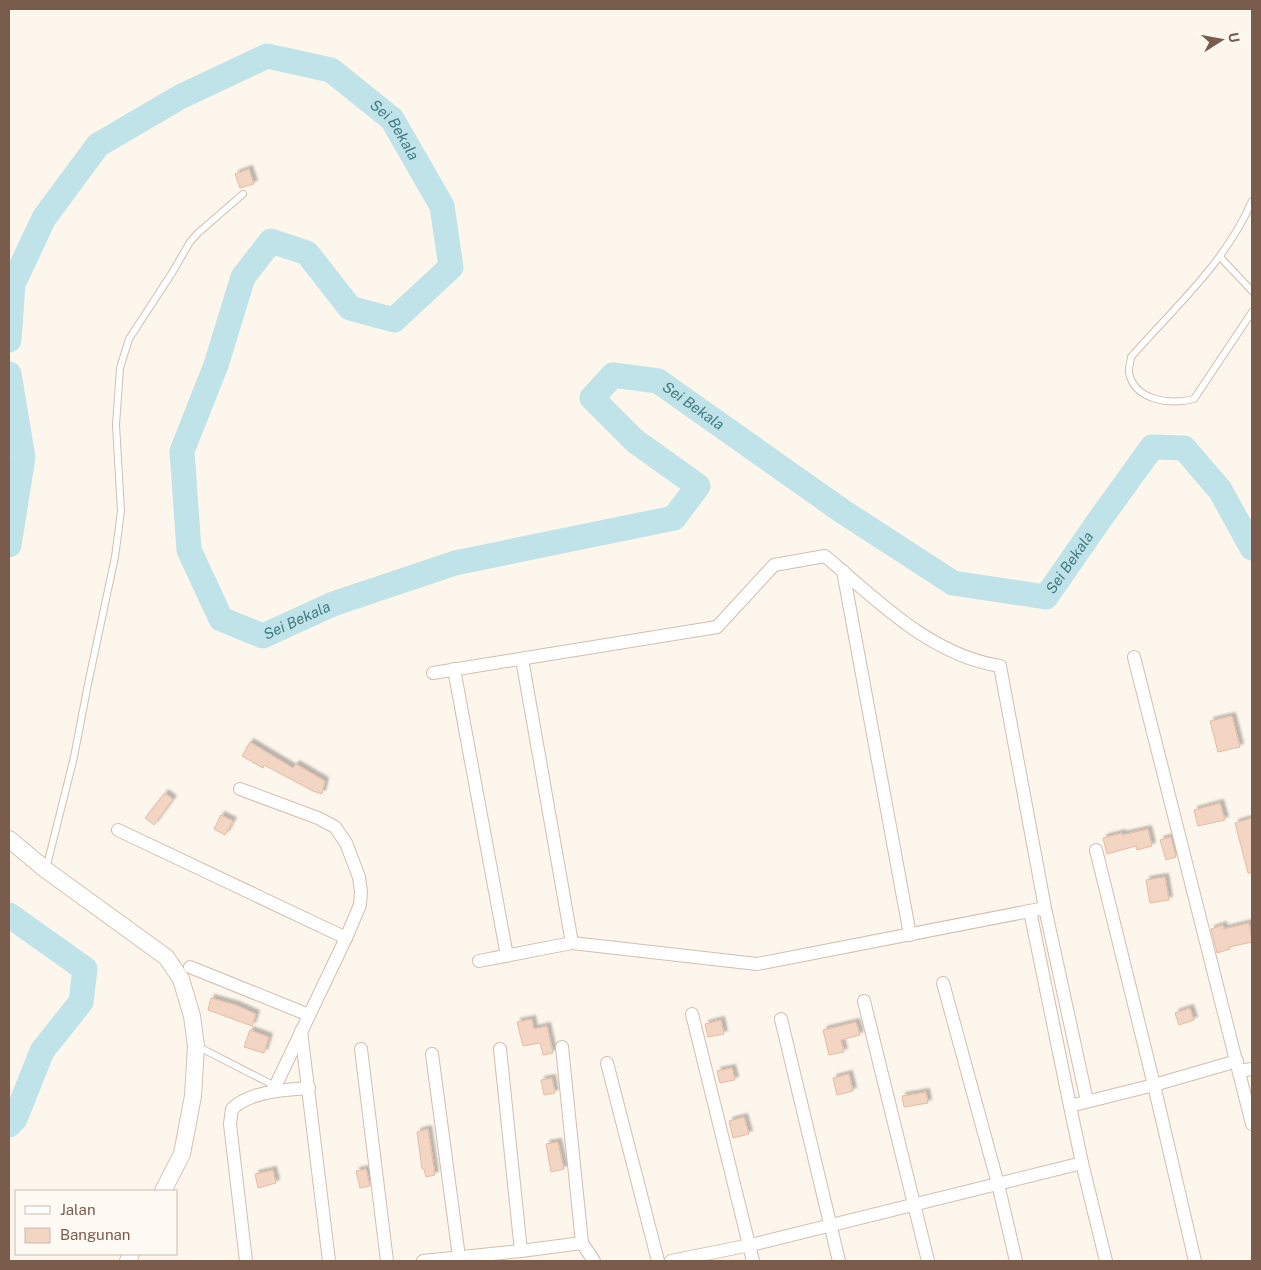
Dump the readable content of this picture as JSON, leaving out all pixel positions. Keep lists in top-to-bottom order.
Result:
{
  "water": ["Sei Bekala"],
  "legend": ["Jalan", "Bangunan"],
  "north": "right"
}
